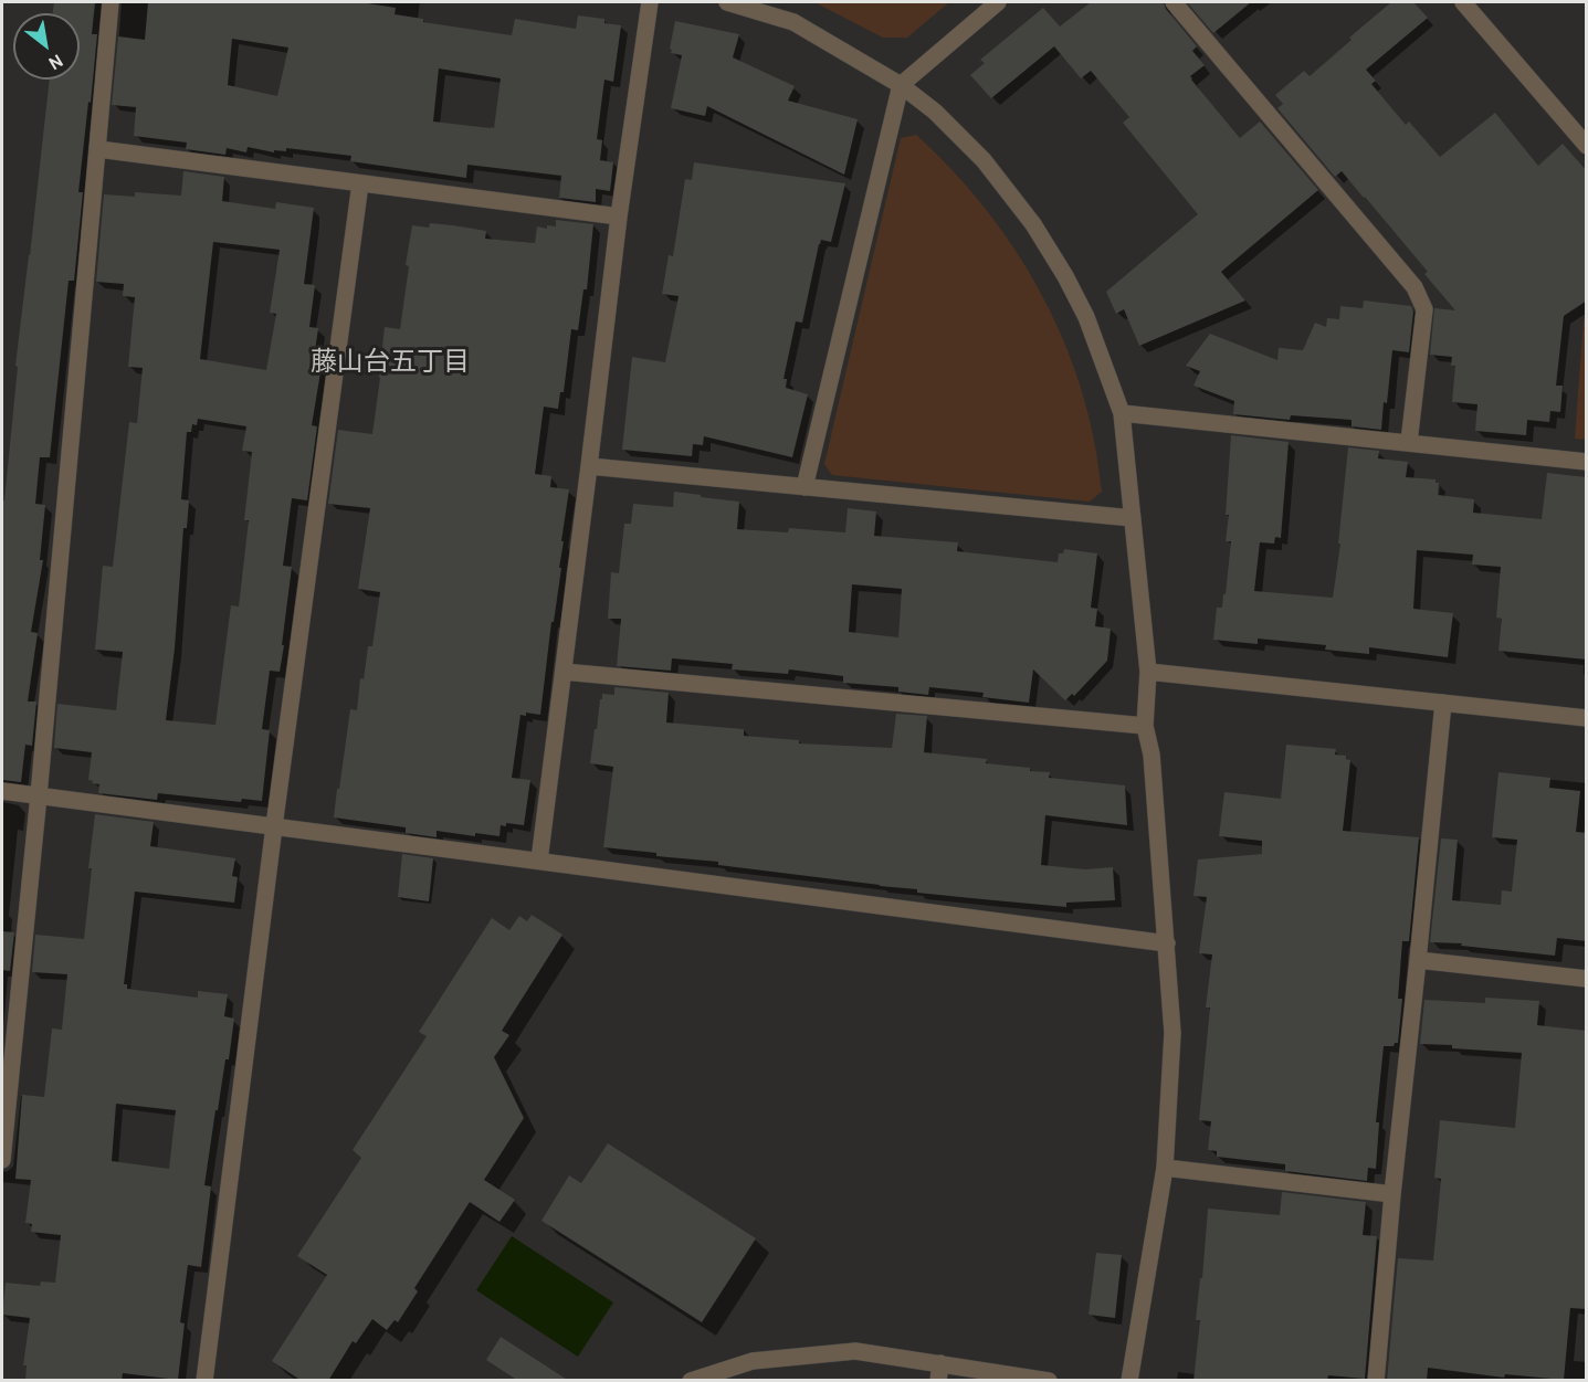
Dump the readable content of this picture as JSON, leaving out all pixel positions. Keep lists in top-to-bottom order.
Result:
{
  "districts": ["藤山台五丁目"],
  "north": "bottom right"
}
